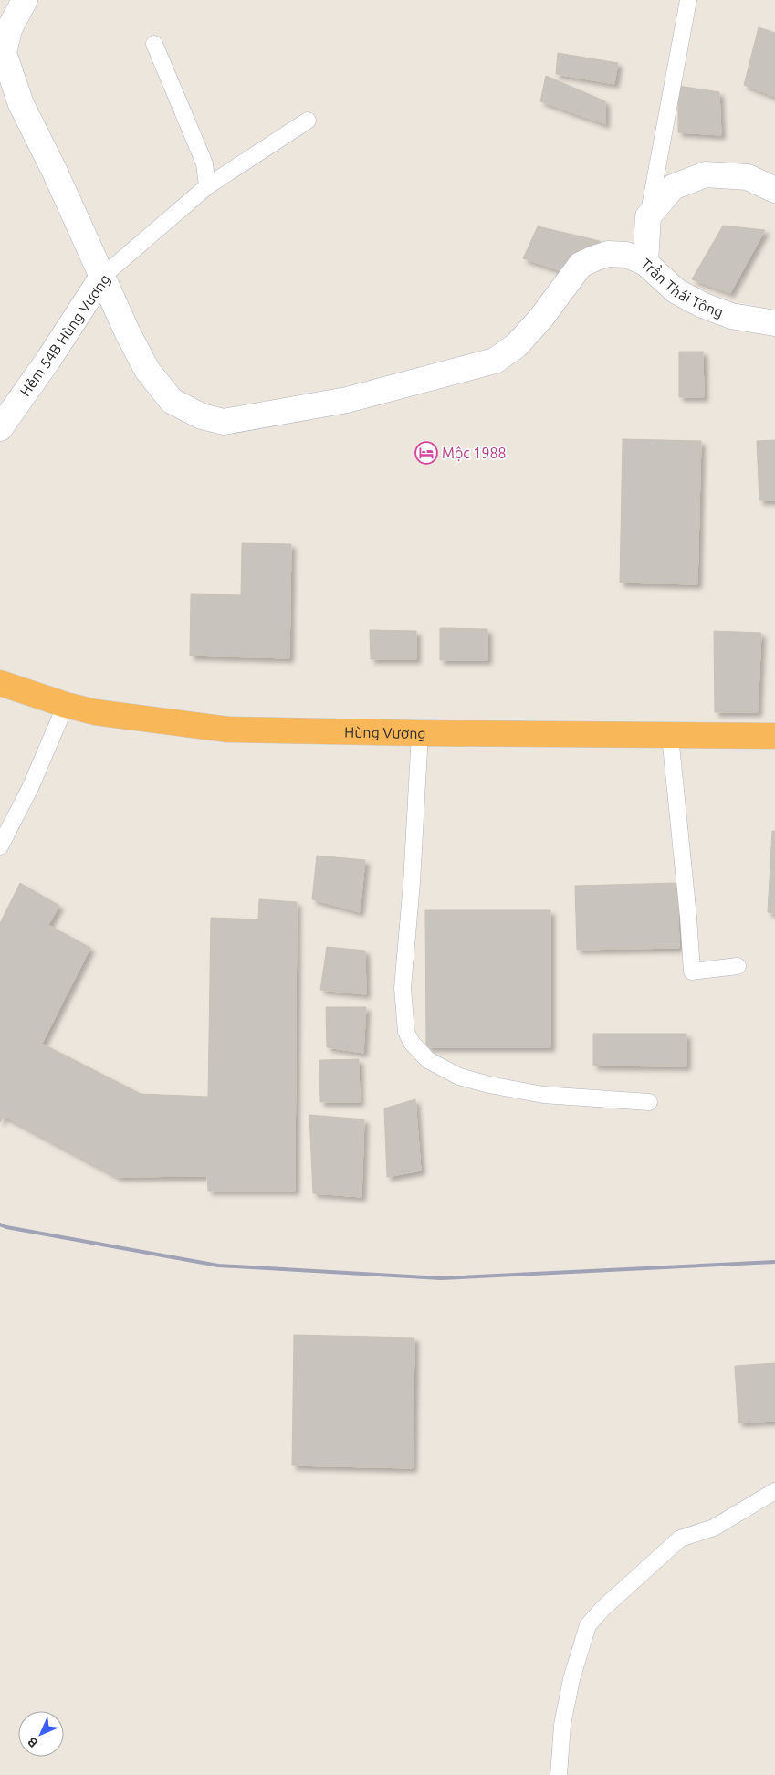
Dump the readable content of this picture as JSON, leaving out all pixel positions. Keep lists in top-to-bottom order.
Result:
{
  "streets": {
    "highway": ["Hùng Vương"],
    "street": ["Trần Thái Tông", "Hẻm 54B Hùng Vương"]
  },
  "places": {
    "hotel": ["Mộc 1988"]
  },
  "north": "bottom left"
}
